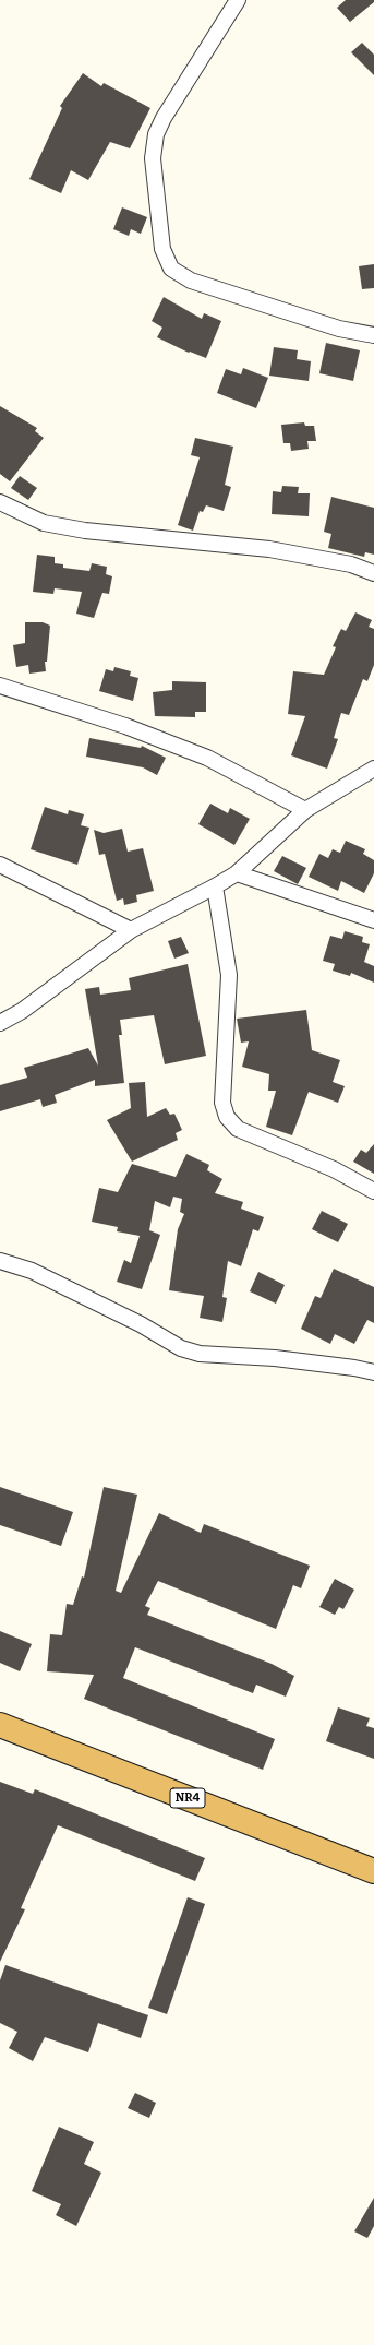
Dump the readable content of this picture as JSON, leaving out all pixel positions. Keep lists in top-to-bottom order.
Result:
{
  "streets": {
    "highway": ["NR4"]
  }
}
